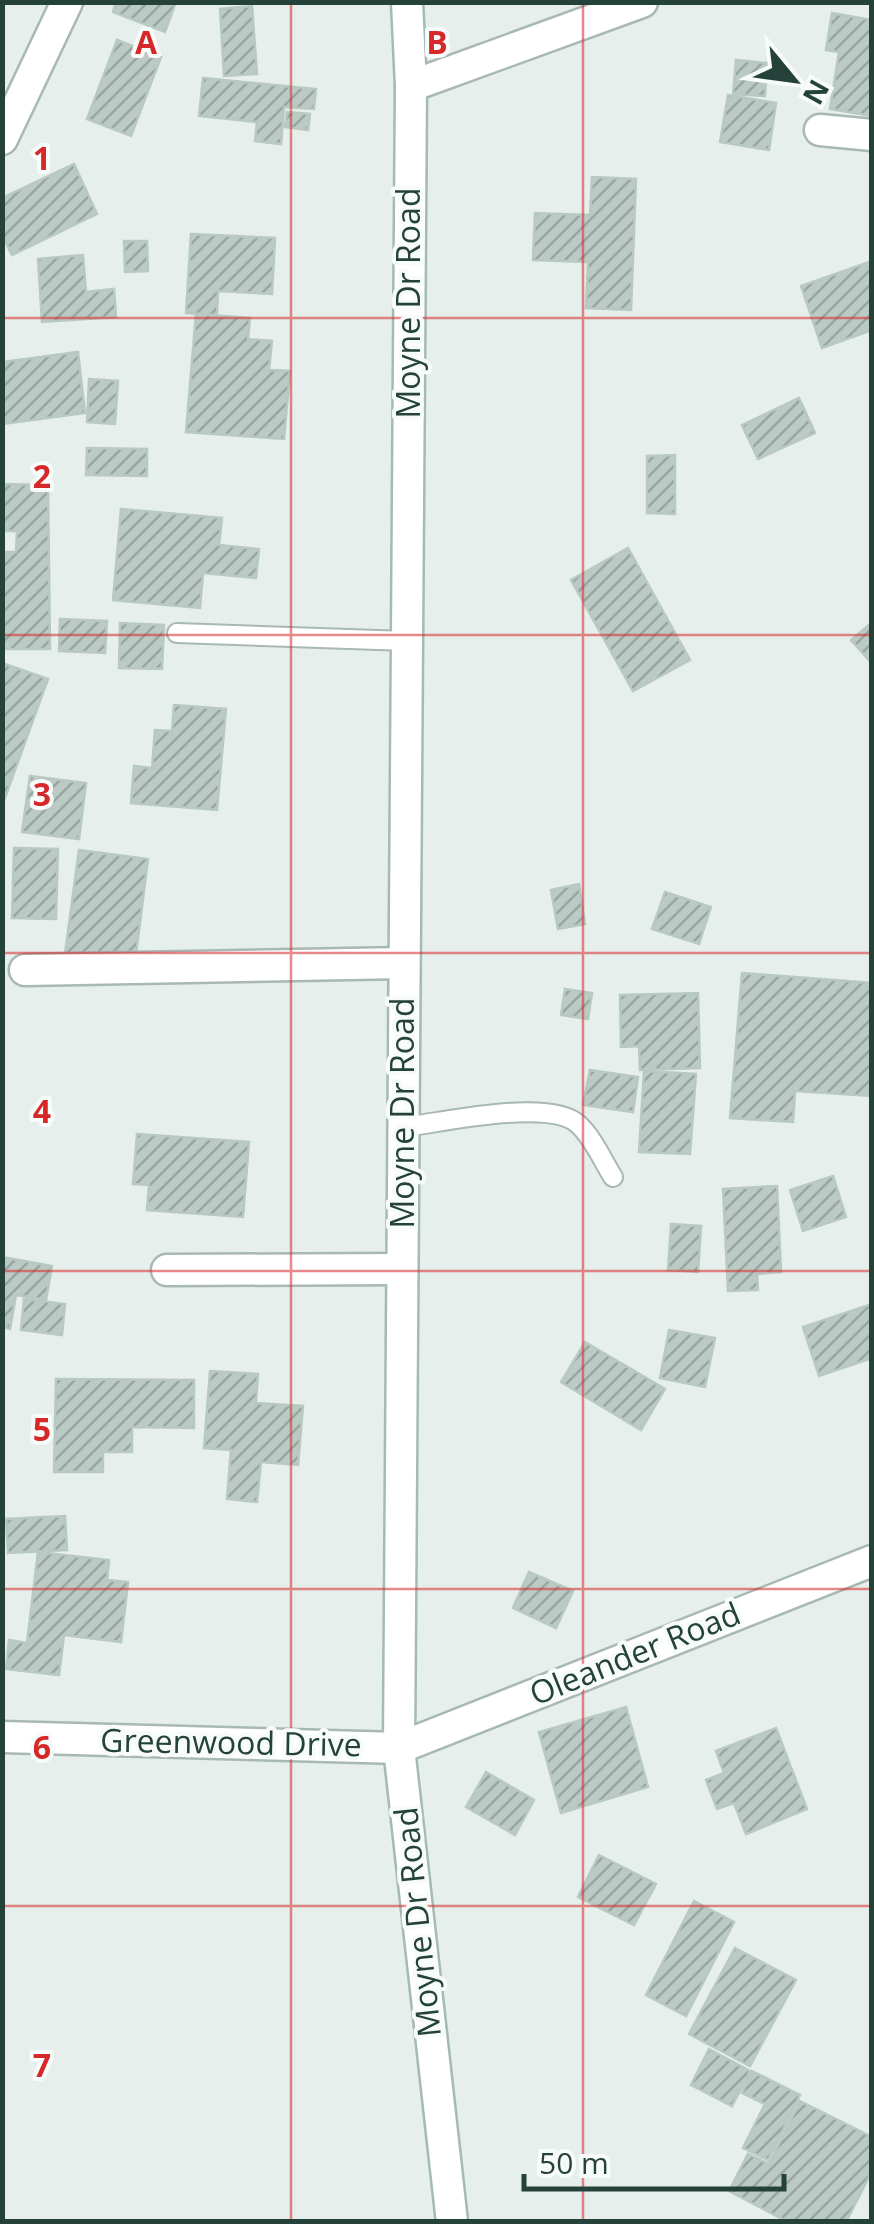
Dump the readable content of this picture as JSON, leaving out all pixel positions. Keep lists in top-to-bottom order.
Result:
{
  "streets": {
    "main road": ["Moyne Dr Road", "Oleander Road", "Greenwood Drive"]
  },
  "crossings": [
    ["Moyne Dr Road", "Oleander Road"],
    ["Moyne Dr Road", "Greenwood Drive"],
    ["Oleander Road", "Greenwood Drive"]
  ],
  "scale_bar": "50 m",
  "north": "bottom right",
  "grid": {
    "columns": ["A", "B"],
    "rows": [
      "1",
      "2",
      "3",
      "4",
      "5",
      "6",
      "7"
    ]
  }
}
